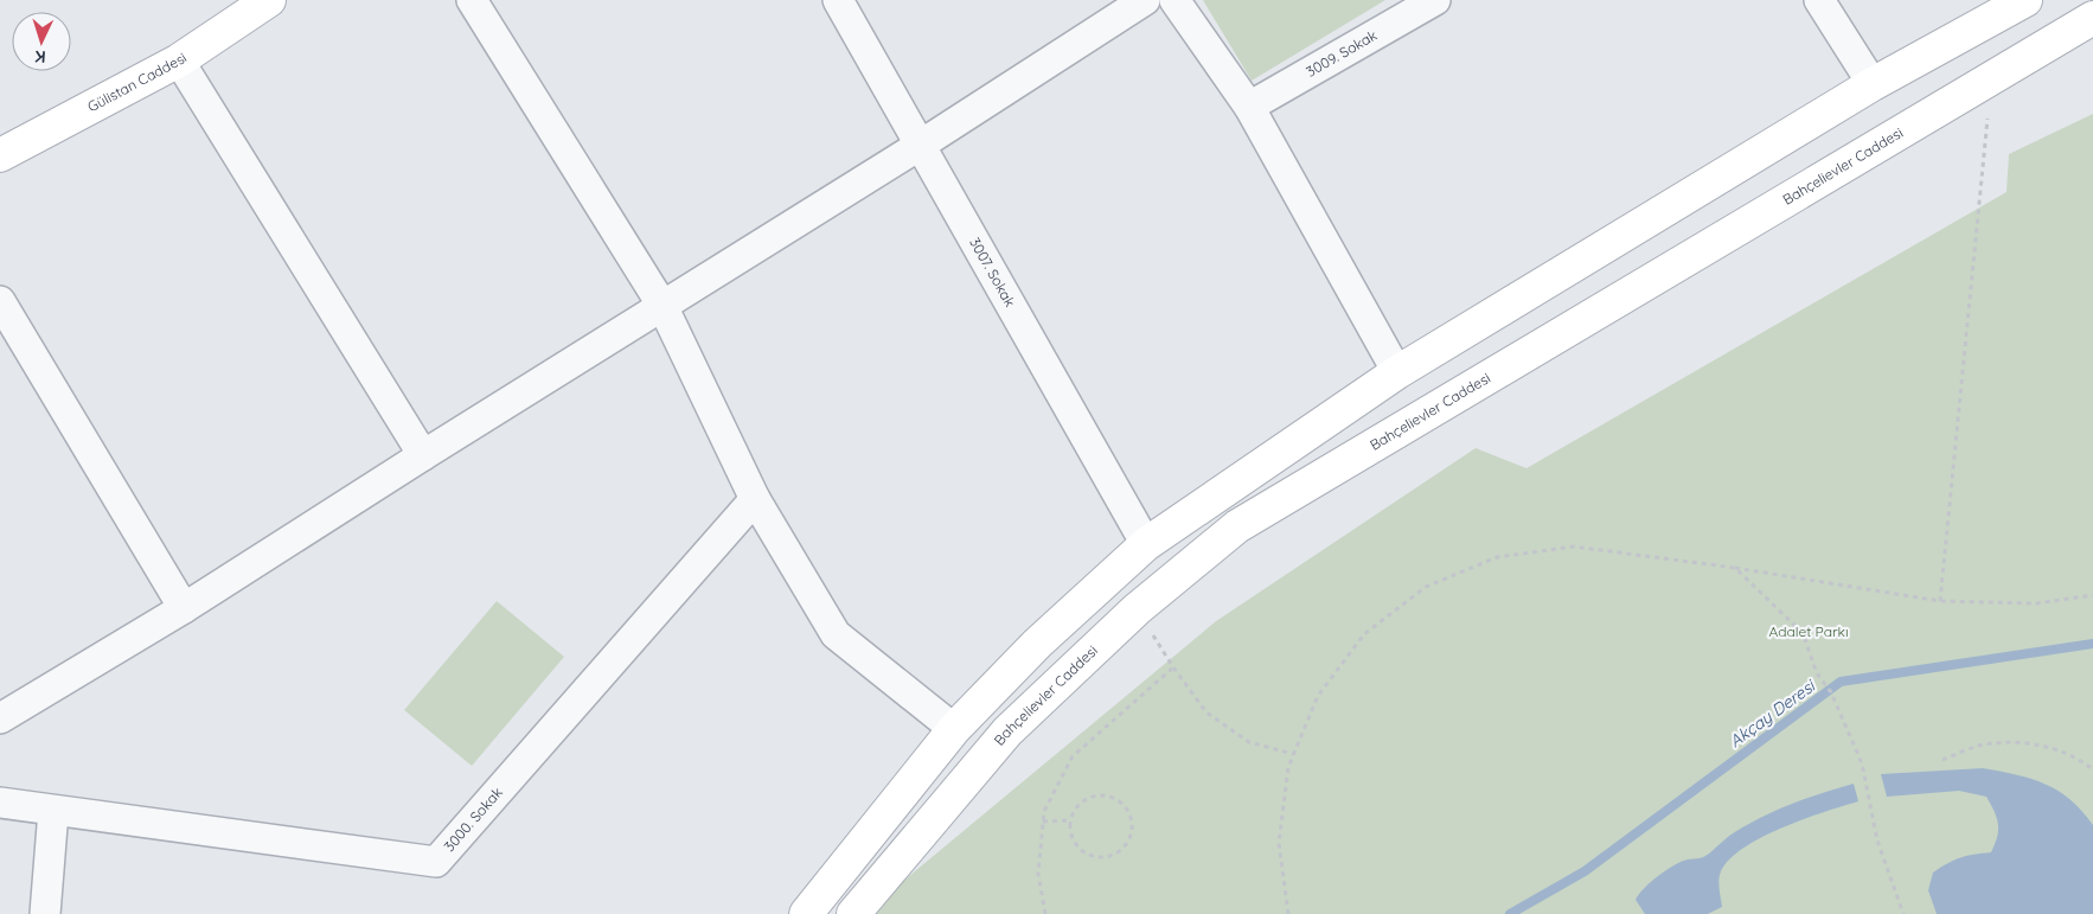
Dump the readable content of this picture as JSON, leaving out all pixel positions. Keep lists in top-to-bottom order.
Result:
{
  "streets": {
    "street": [
      "3009. Sokak",
      "Gülistan Caddesi",
      "Bahçelievler Caddesi",
      "3007. Sokak",
      "3000. Sokak"
    ]
  },
  "water": ["Akçay Deresi"],
  "parks": ["Adalet Parkı"],
  "north": "bottom"
}
